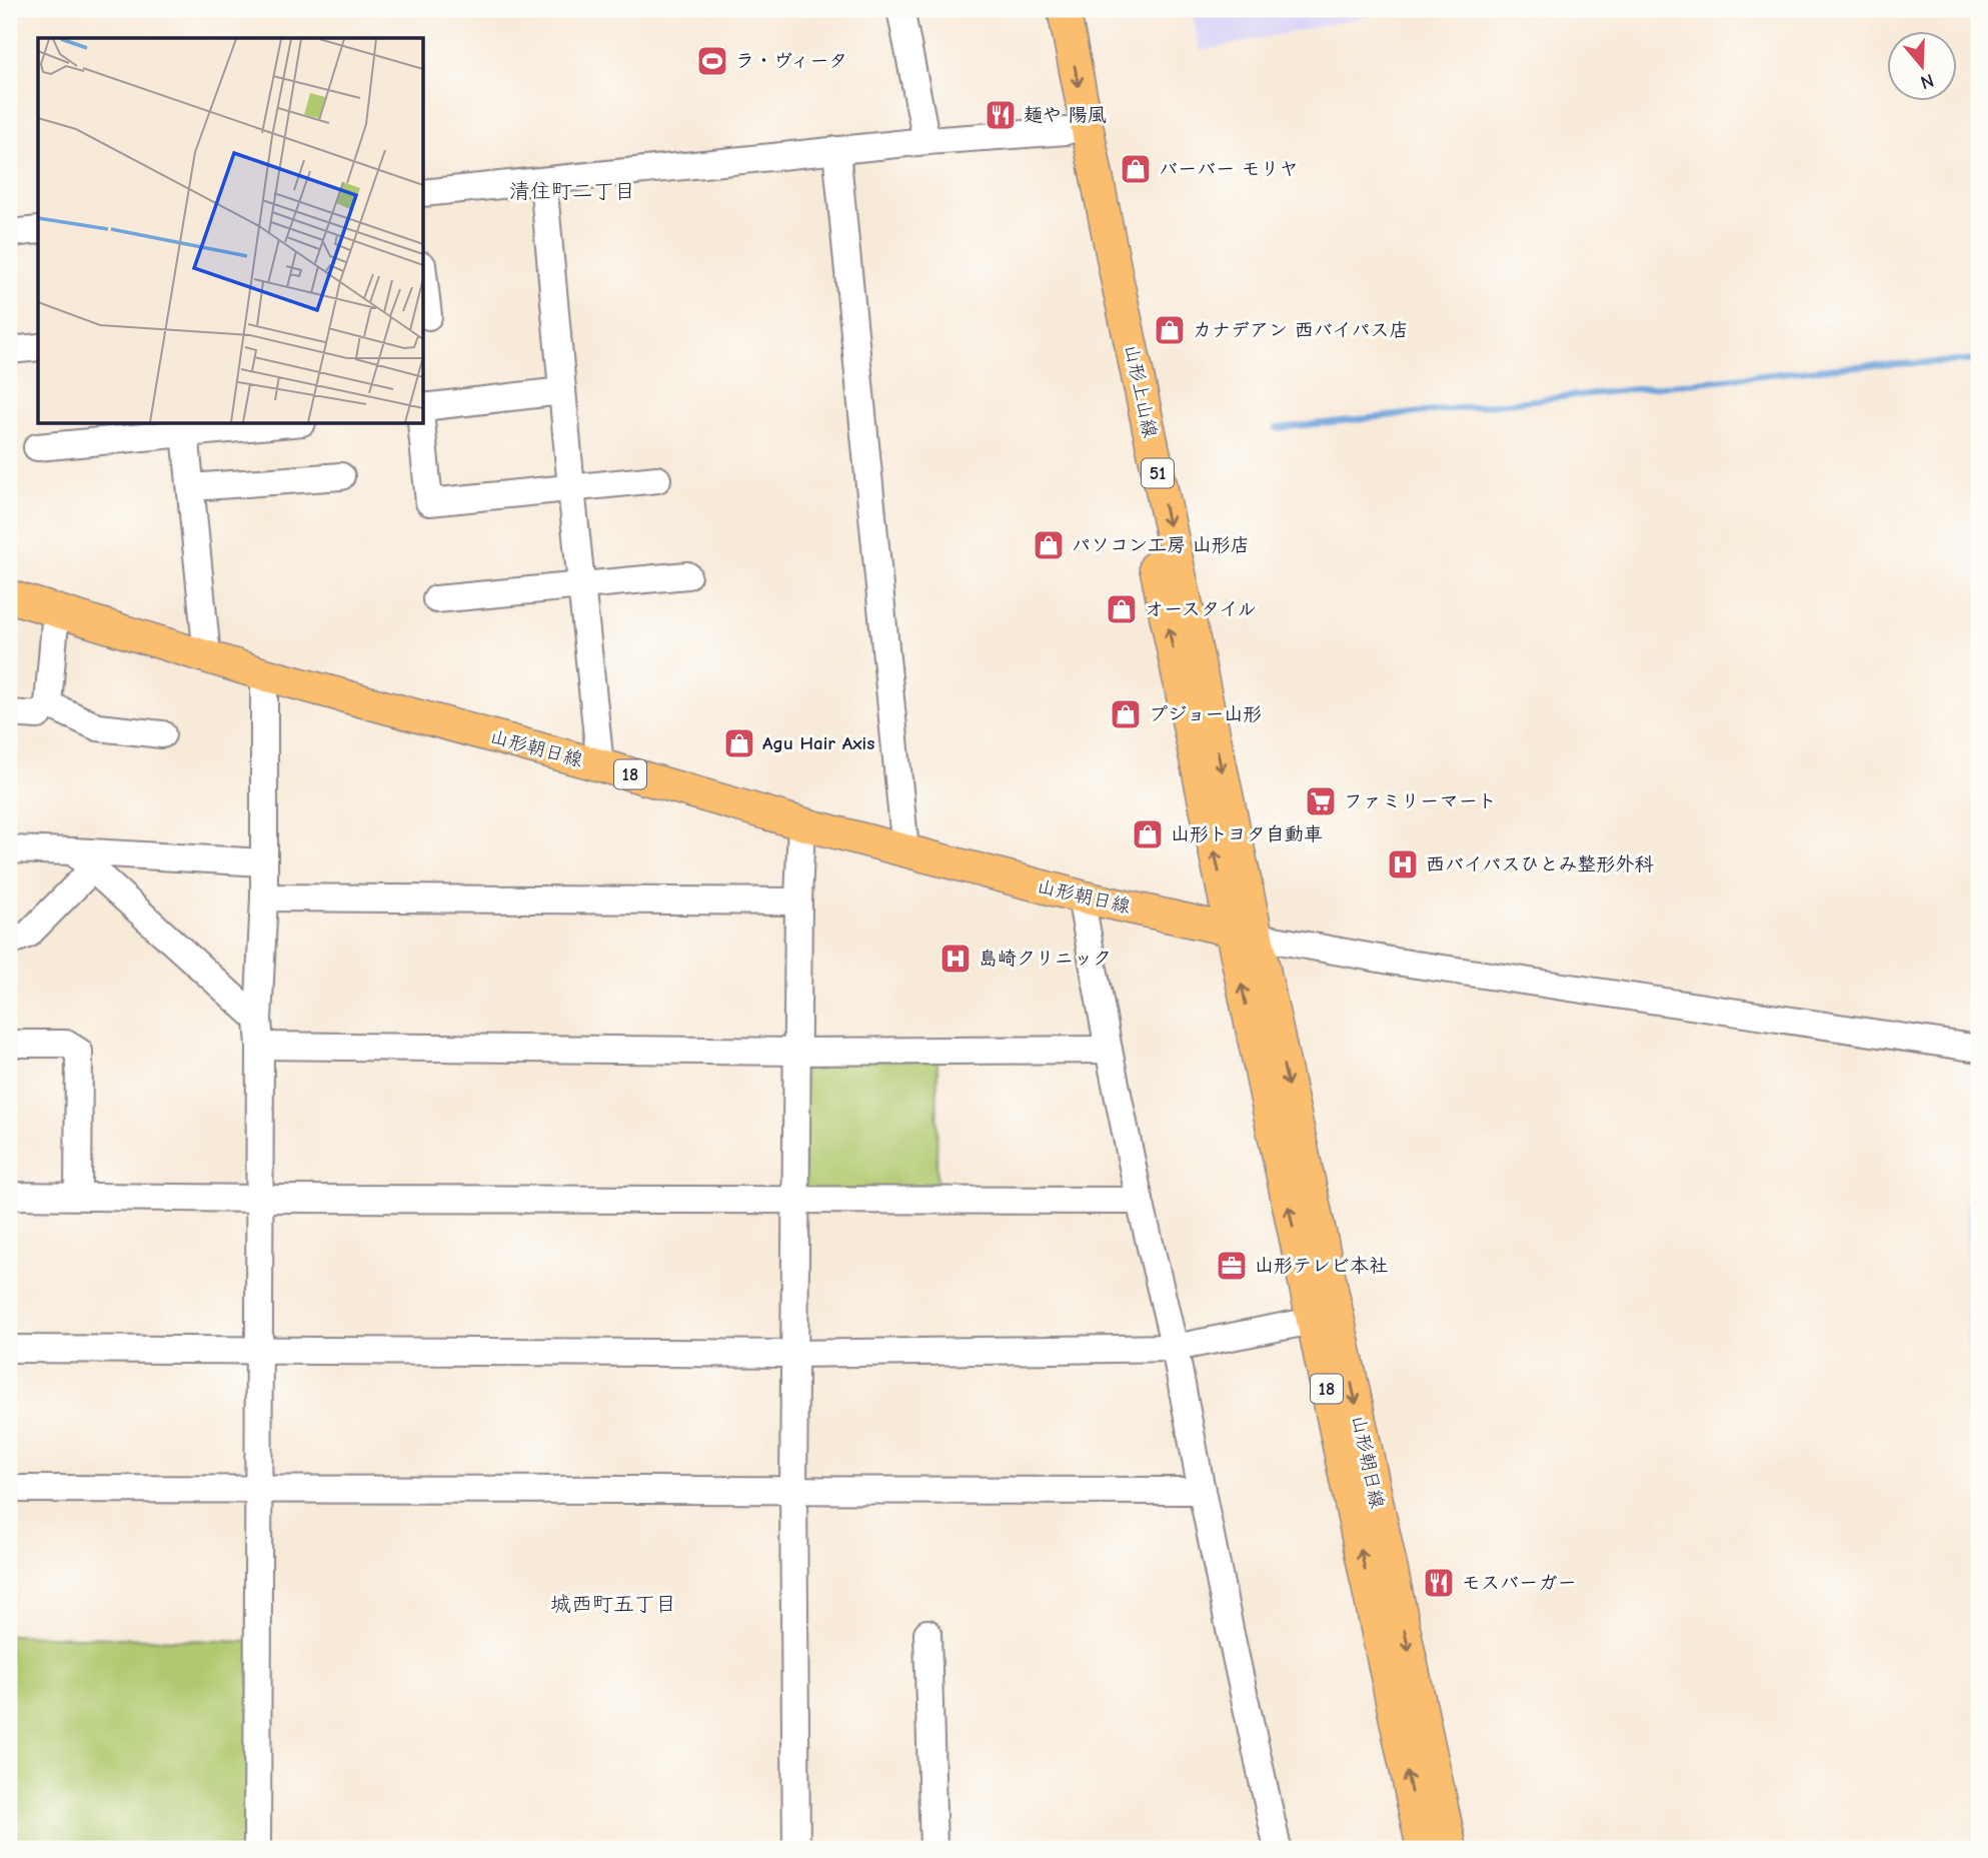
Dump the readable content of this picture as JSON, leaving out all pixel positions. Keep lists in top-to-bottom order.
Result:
{
  "streets": {
    "main road": [
      "山形上山線",
      "51",
      "山形朝日線",
      "18"
    ]
  },
  "crossings": [
    ["山形上山線", "山形朝日線"]
  ],
  "districts": ["清住町二丁目", "城西町五丁目"],
  "places": {
    "sports": ["ラ・ヴィータ"],
    "restaurant": ["麺や 陽風", "モスバーガー"],
    "shop": [
      "バーバー モリヤ",
      "カナデアン 西バイパス店",
      "パソコン工房 山形店",
      "オースタイル",
      "プジョー山形",
      "Agu Hair Axis",
      "山形トヨタ自動車"
    ],
    "supermarket": ["ファミリーマート"],
    "hospital": ["西バイパスひとみ整形外科", "島崎クリニック"],
    "office": ["山形テレビ本社"]
  },
  "north": "bottom"
}
